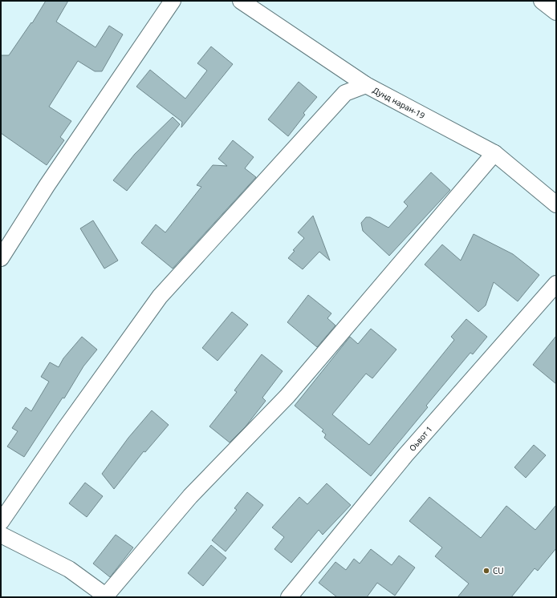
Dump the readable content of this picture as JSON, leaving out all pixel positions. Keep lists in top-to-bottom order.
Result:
{
  "streets": {
    "street": ["Дунд наран-19", "Оьвот 1"]
  },
  "places": ["CU"]
}
